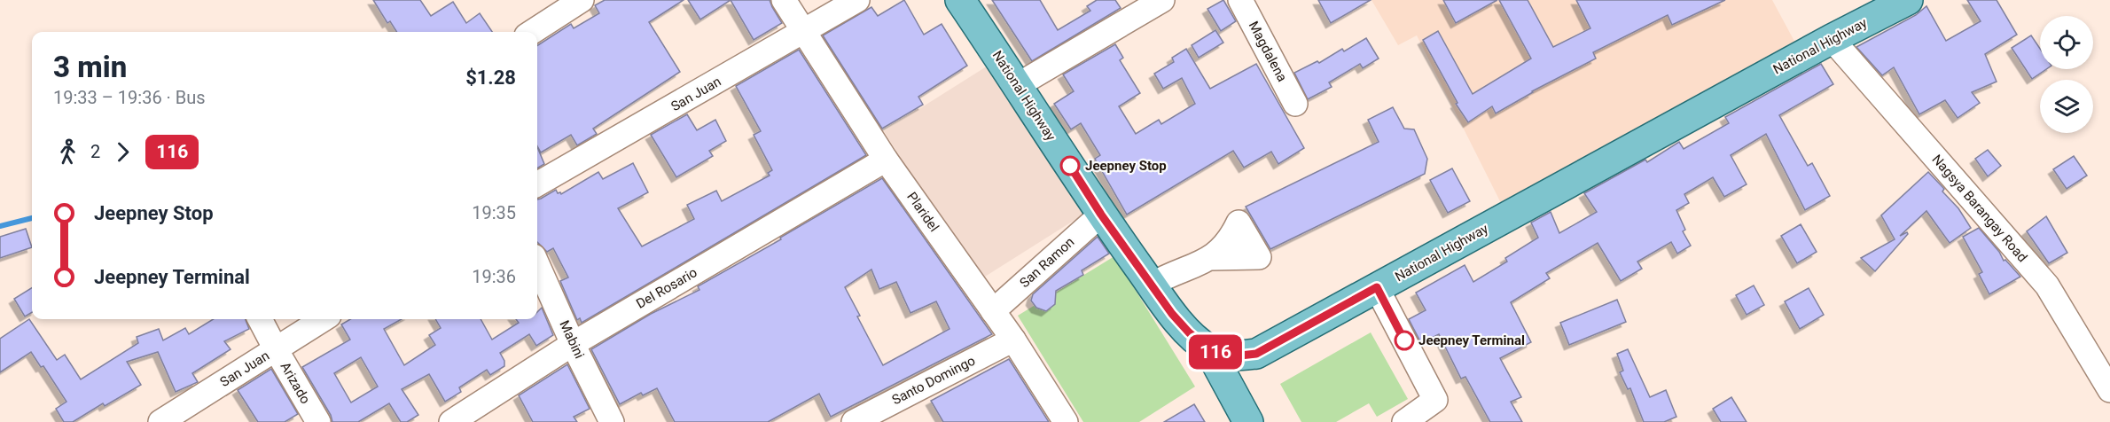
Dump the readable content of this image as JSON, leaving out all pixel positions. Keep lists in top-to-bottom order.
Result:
{
  "streets": {
    "main road": ["National Highway"],
    "street": [
      "Magdalena",
      "San Juan",
      "Nagsya Barangay Road",
      "Plaridel",
      "San Ramon",
      "Del Rosario",
      "Mabini",
      "Santo Domingo",
      "Arizado"
    ]
  },
  "crossings": [
    ["National Highway", "Nagsya Barangay Road"],
    ["National Highway", "San Ramon"],
    ["San Juan", "Plaridel"],
    ["San Juan", "Arizado"],
    ["Plaridel", "San Ramon"],
    ["Plaridel", "Del Rosario"],
    ["Plaridel", "Santo Domingo"],
    ["Del Rosario", "Mabini"]
  ],
  "places": ["Jeepney Stop", "Jeepney Terminal"],
  "lines": ["bus line 116"],
  "page": {
    "on_map": "116",
    "heading": ["3 min", "19:33 – 19:36 · Bus", "$1.28"],
    "legs": ["2", "116"],
    "list": [
      {
        "name": "Jeepney Stop",
        "value": "19:35"
      },
      {
        "name": "Jeepney Terminal",
        "value": "19:36"
      }
    ]
  }
}
